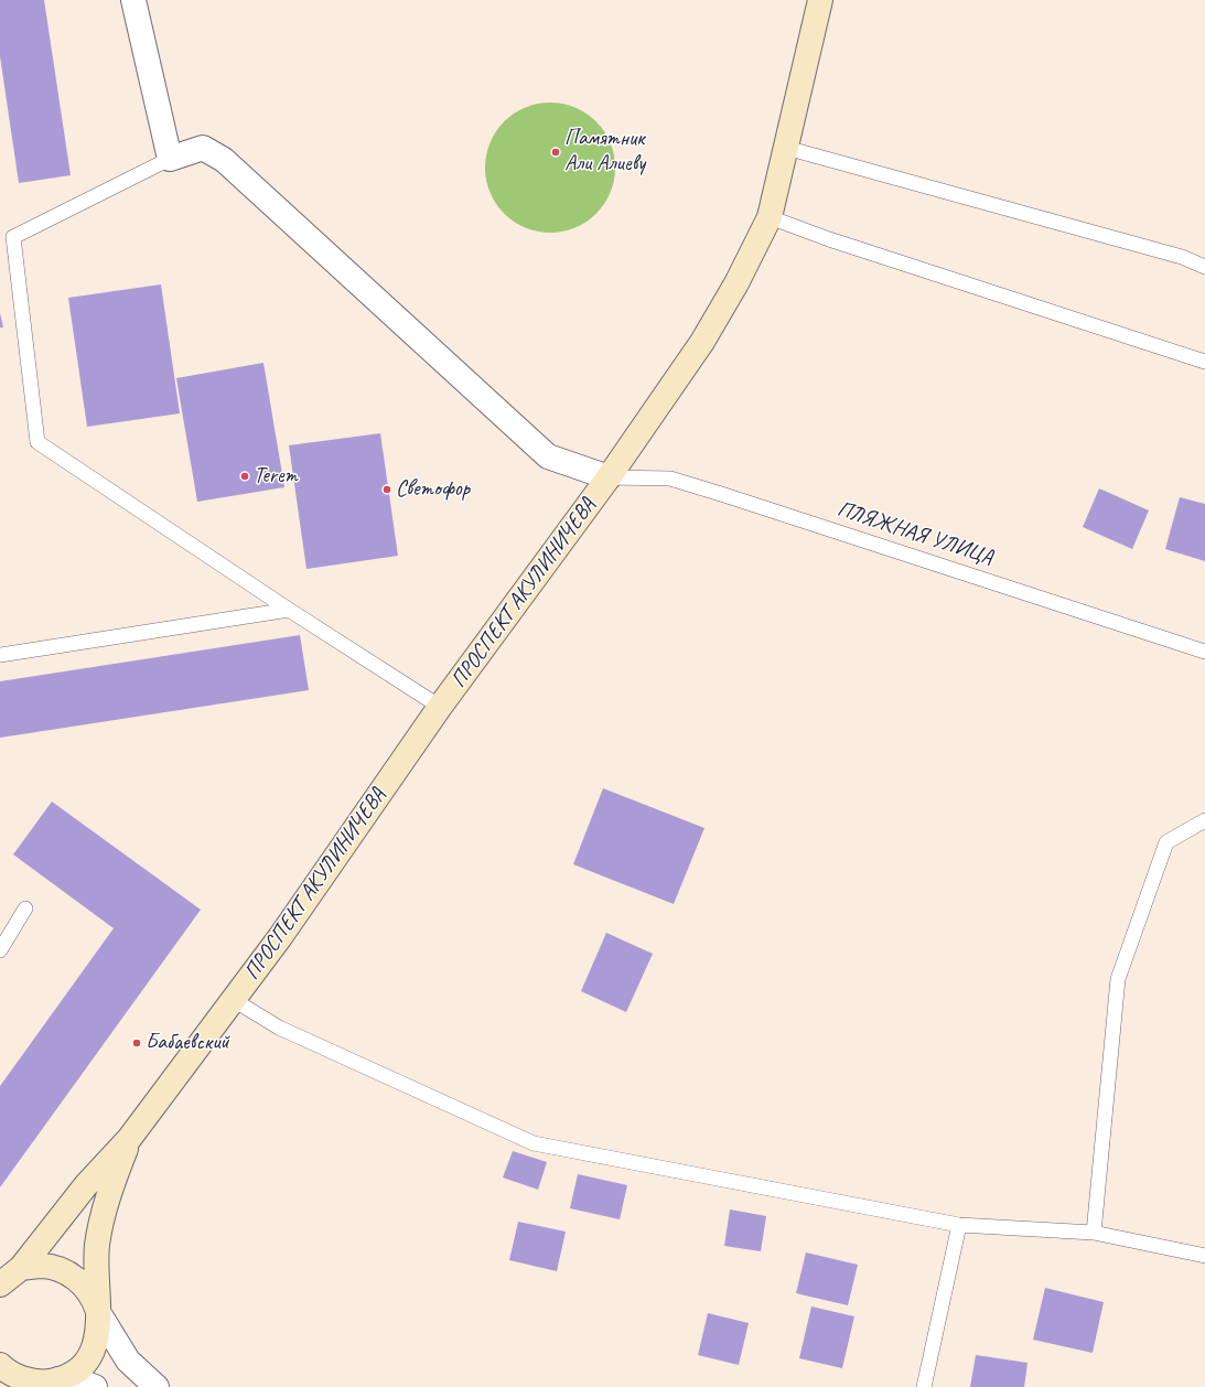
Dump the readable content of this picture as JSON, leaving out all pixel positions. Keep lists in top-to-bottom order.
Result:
{
  "streets": {
    "main road": ["ПРОСПЕКТ АКУЛИНИЧЕВА"],
    "lane": ["ПЛЯЖНАЯ УЛИЦА"]
  },
  "crossings": [
    ["ПЛЯЖНАЯ УЛИЦА", "ПРОСПЕКТ АКУЛИНИЧЕВА"]
  ],
  "places": [
    "Памятник Али Алиеву",
    "Terem",
    "Светофор",
    "Бабаевский"
  ]
}
